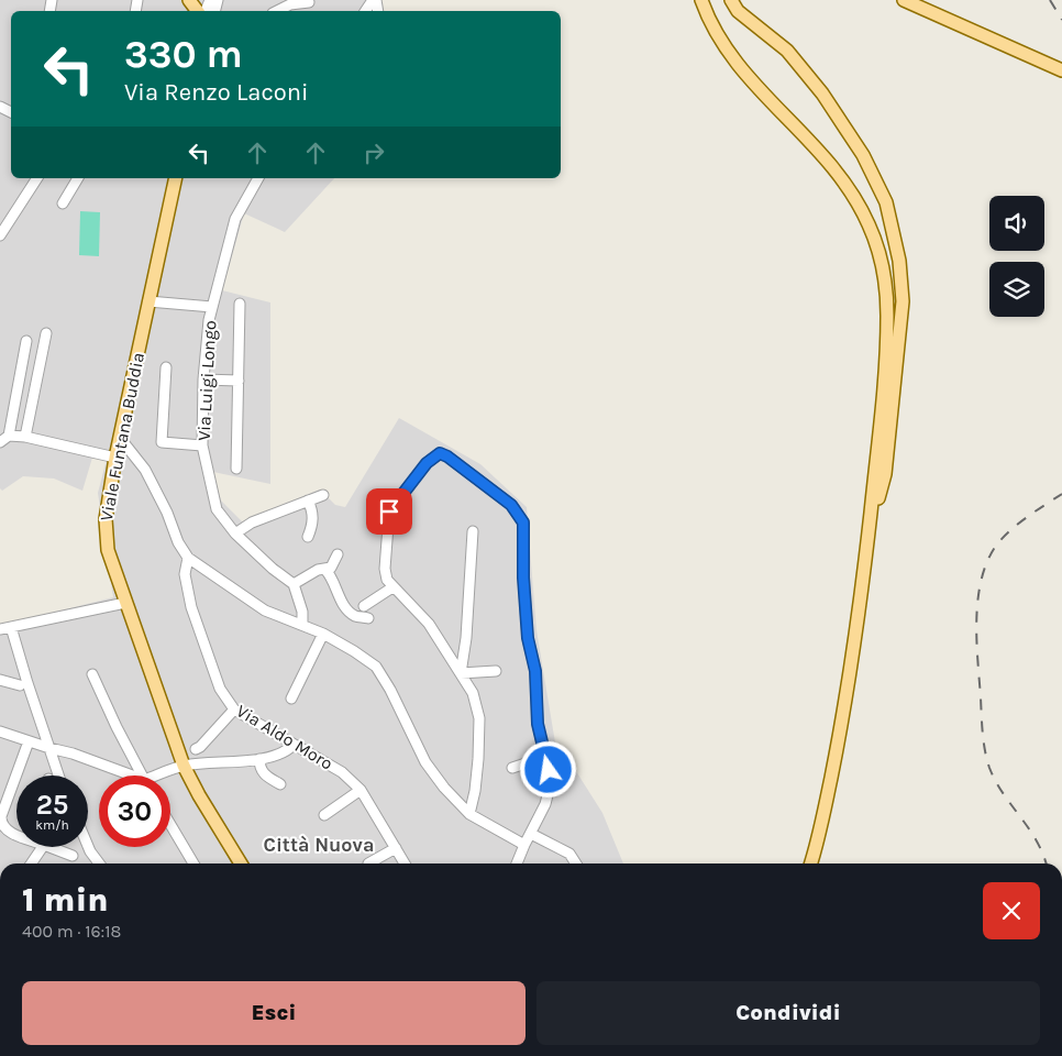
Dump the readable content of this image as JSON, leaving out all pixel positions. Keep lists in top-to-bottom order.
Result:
{
  "streets": {
    "main road": ["Viale Funtana Buddia"],
    "street": ["Via Luigi Longo", "Via Aldo Moro"]
  },
  "districts": ["Città Nuova"],
  "page": {
    "turn": ["330 m", "Via Renzo Laconi"],
    "speed": "25 km/h",
    "limit": "30",
    "heading": ["1 min", "400 m · 16:18"],
    "buttons": ["Esci", "Condividi"]
  }
}
